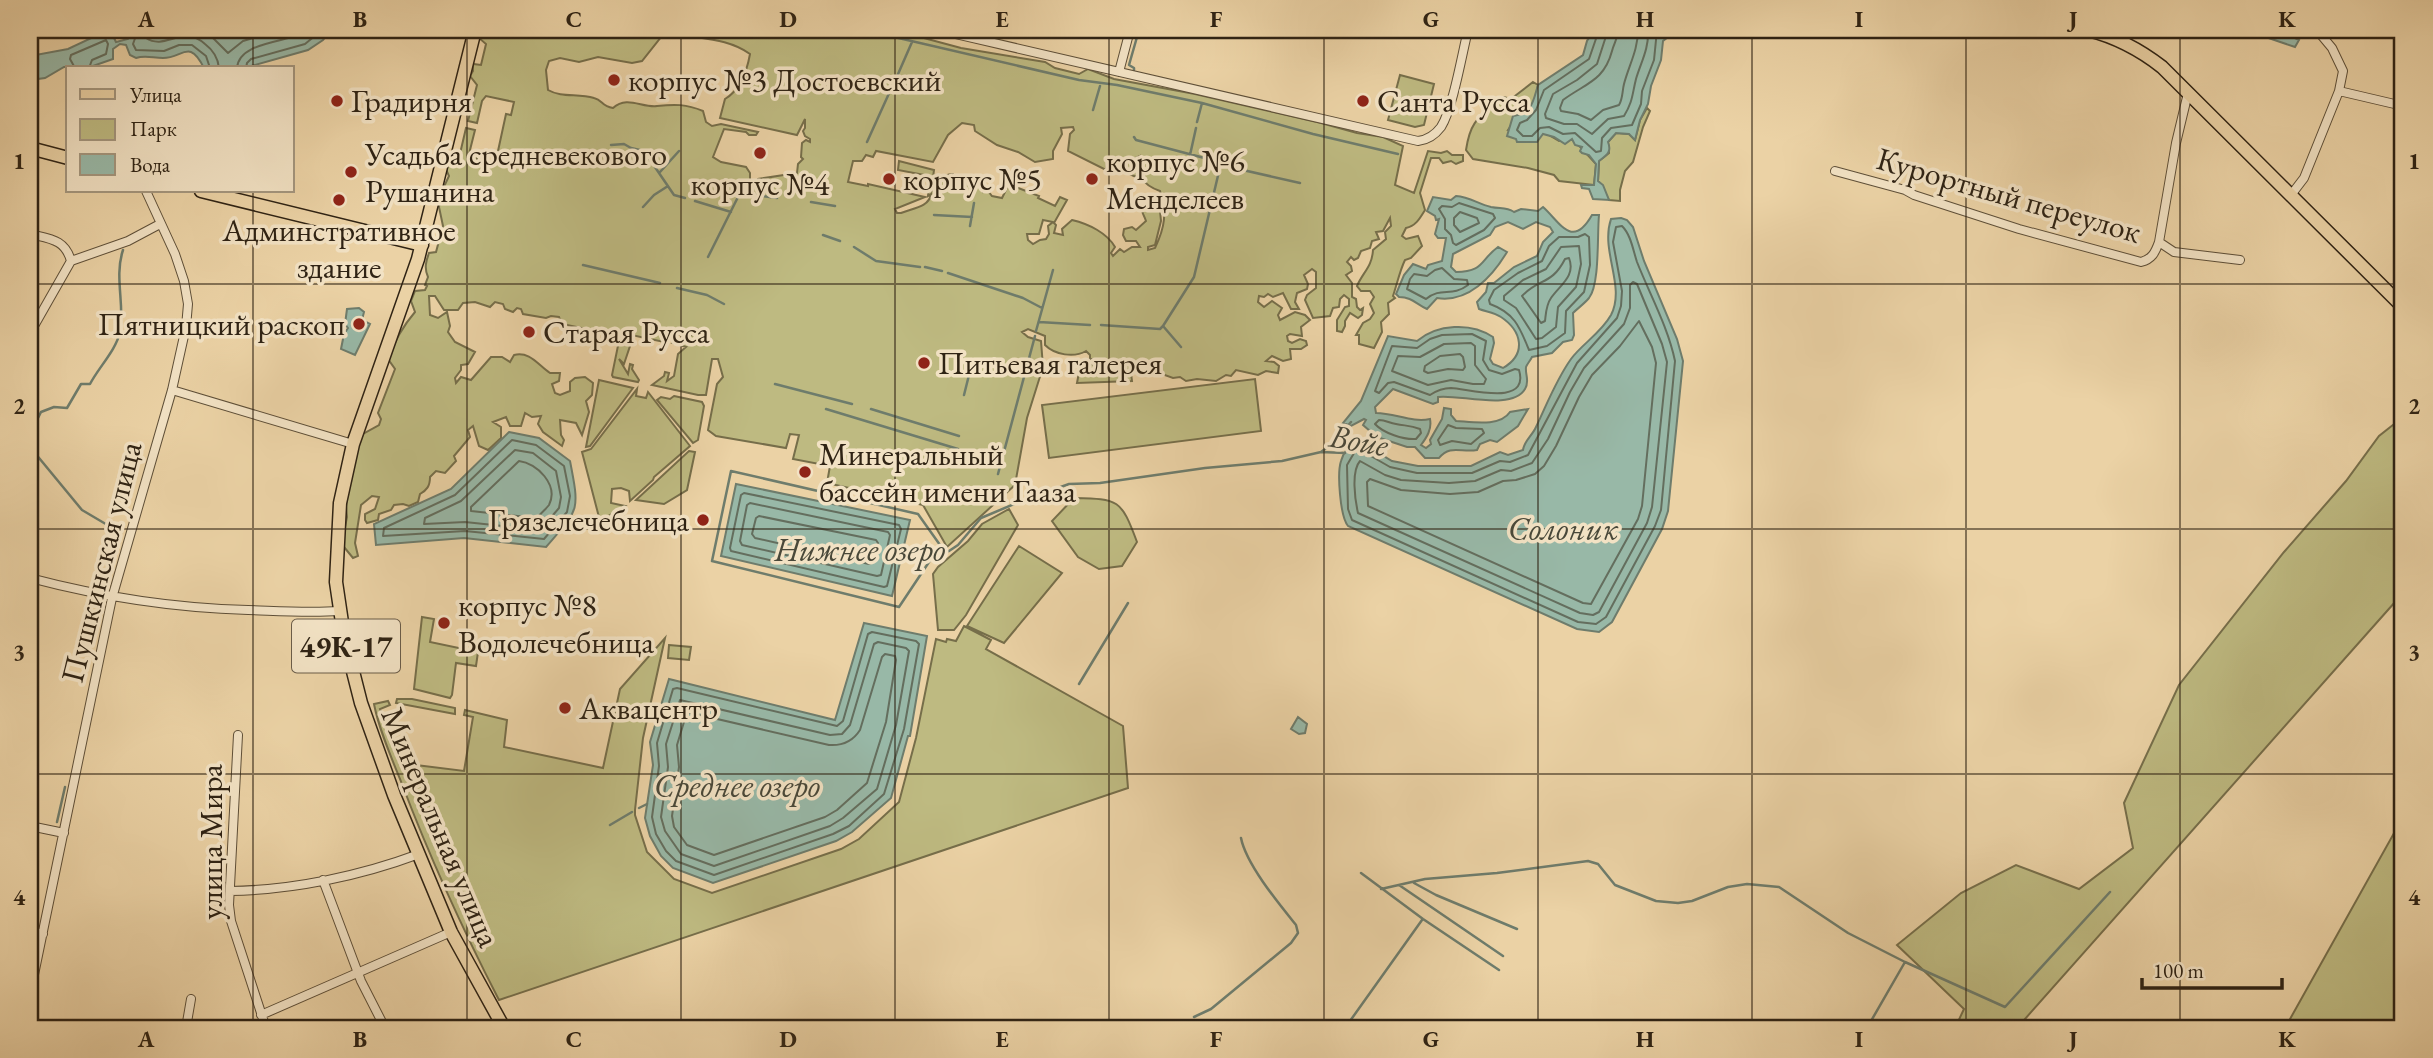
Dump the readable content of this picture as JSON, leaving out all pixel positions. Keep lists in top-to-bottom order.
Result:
{
  "streets": {
    "main road": ["49К-17", "Минеральная улица"],
    "street": ["Курортный переулок", "Пушкинская улица", "улица Мира"]
  },
  "water": [
    "Войе",
    "Солоник",
    "Нижнее озеро",
    "Среднее озеро"
  ],
  "places": [
    "корпус №3 Достоевский",
    "Градирня",
    "Санта Русса",
    "корпус №4",
    "Усадьба средневекового Рушанина",
    "корпус №5",
    "корпус №6 Менделеев",
    "Админстративное здание",
    "Пятницкий раскоп",
    "Старая Русса",
    "Питьевая галерея",
    "Минеральный бассейн имени Гааза",
    "Грязелечебница",
    "корпус №8 Водолечебница",
    "Аквацентр"
  ],
  "legend": ["Улица", "Парк", "Вода"],
  "scale_bar": "100 m",
  "grid": {
    "columns": [
      "A",
      "B",
      "C",
      "D",
      "E",
      "F",
      "G",
      "H",
      "I",
      "J",
      "K"
    ],
    "rows": [
      "1",
      "2",
      "3",
      "4"
    ]
  }
}
